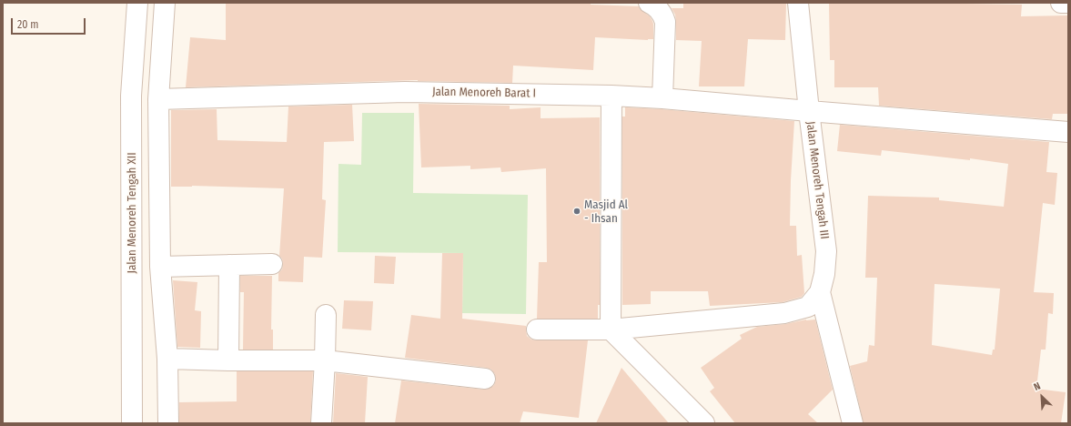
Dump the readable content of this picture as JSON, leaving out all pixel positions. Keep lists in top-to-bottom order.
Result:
{
  "streets": {
    "street": ["Jalan Menoreh Barat I", "Jalan Menoreh Tengah III", "Jalan Menoreh Tengah XII"]
  },
  "crossings": [
    ["Jalan Menoreh Barat I", "Jalan Menoreh Tengah III"]
  ],
  "places": ["Masjid Al - Ihsan"],
  "scale_bar": "20 m",
  "north": "top left"
}
